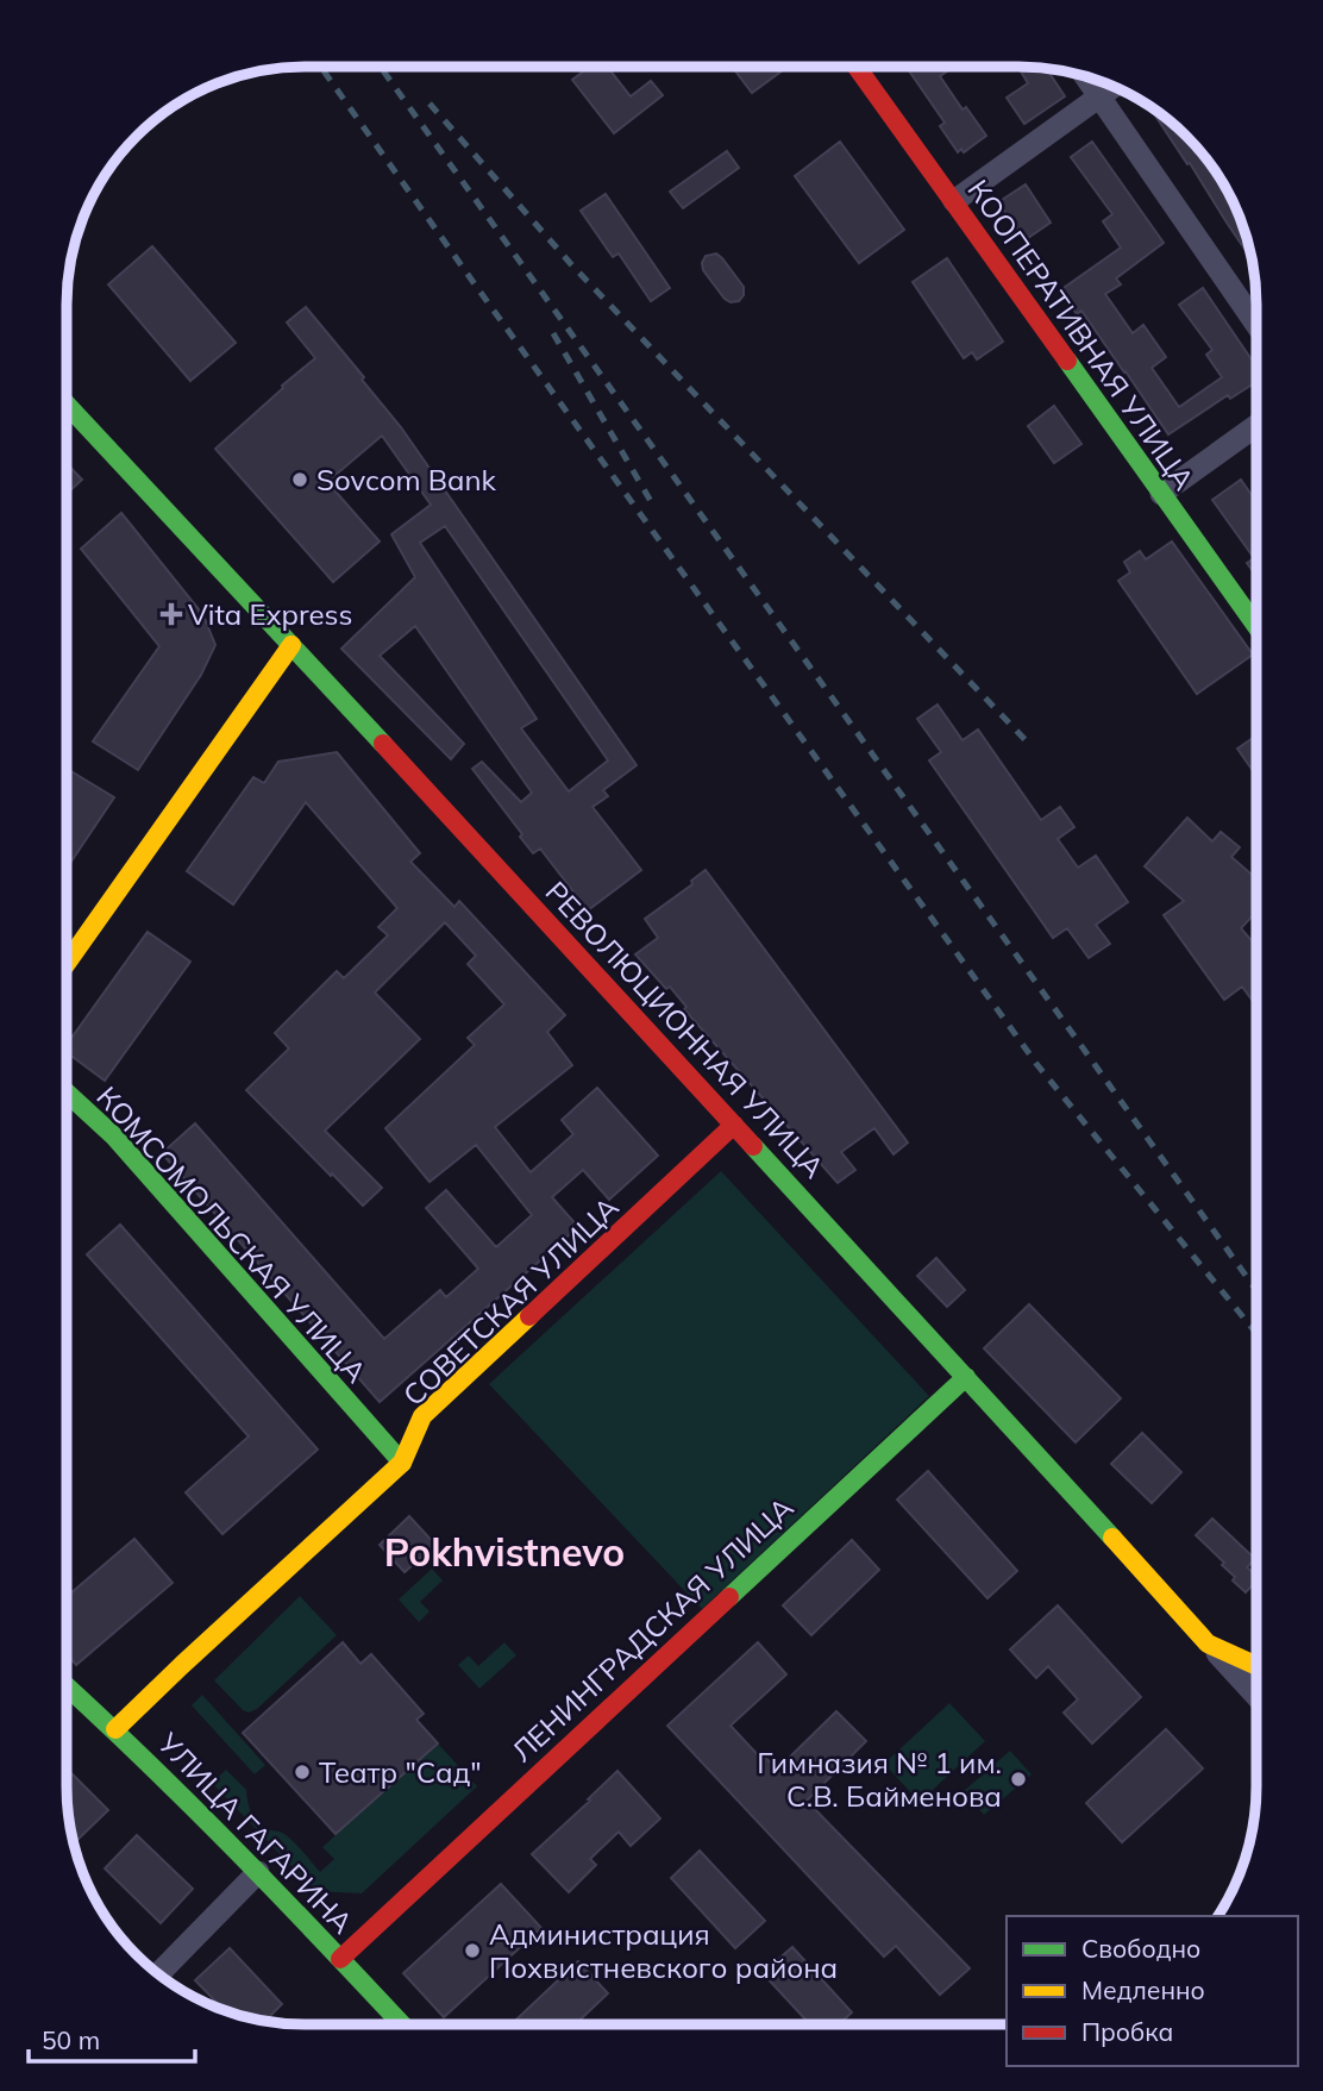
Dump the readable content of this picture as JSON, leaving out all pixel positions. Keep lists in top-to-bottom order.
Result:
{
  "streets": {
    "street": [
      "КООПЕРАТИВНАЯ УЛИЦА",
      "РЕВОЛЮЦИОННАЯ УЛИЦА",
      "КОМСОМОЛЬСКАЯ УЛИЦА",
      "СОВЕТСКАЯ УЛИЦА",
      "ЛЕНИНГРАДСКАЯ УЛИЦА",
      "УЛИЦА ГАГАРИНА"
    ]
  },
  "crossings": [
    ["РЕВОЛЮЦИОННАЯ УЛИЦА", "СОВЕТСКАЯ УЛИЦА"],
    ["РЕВОЛЮЦИОННАЯ УЛИЦА", "ЛЕНИНГРАДСКАЯ УЛИЦА"],
    ["КОМСОМОЛЬСКАЯ УЛИЦА", "СОВЕТСКАЯ УЛИЦА"],
    ["СОВЕТСКАЯ УЛИЦА", "УЛИЦА ГАГАРИНА"],
    ["ЛЕНИНГРАДСКАЯ УЛИЦА", "УЛИЦА ГАГАРИНА"]
  ],
  "districts": ["Pokhvistnevo"],
  "places": {
    "other": [
      "Sovcom Bank",
      "Театр \"Сад\"",
      "Гимназия № 1 им. С.В. Байменова",
      "Администрация Похвистневского района"
    ],
    "health": ["Vita Express"]
  },
  "legend": ["Свободно", "Медленно", "Пробка"],
  "scale_bar": "50 m"
}
